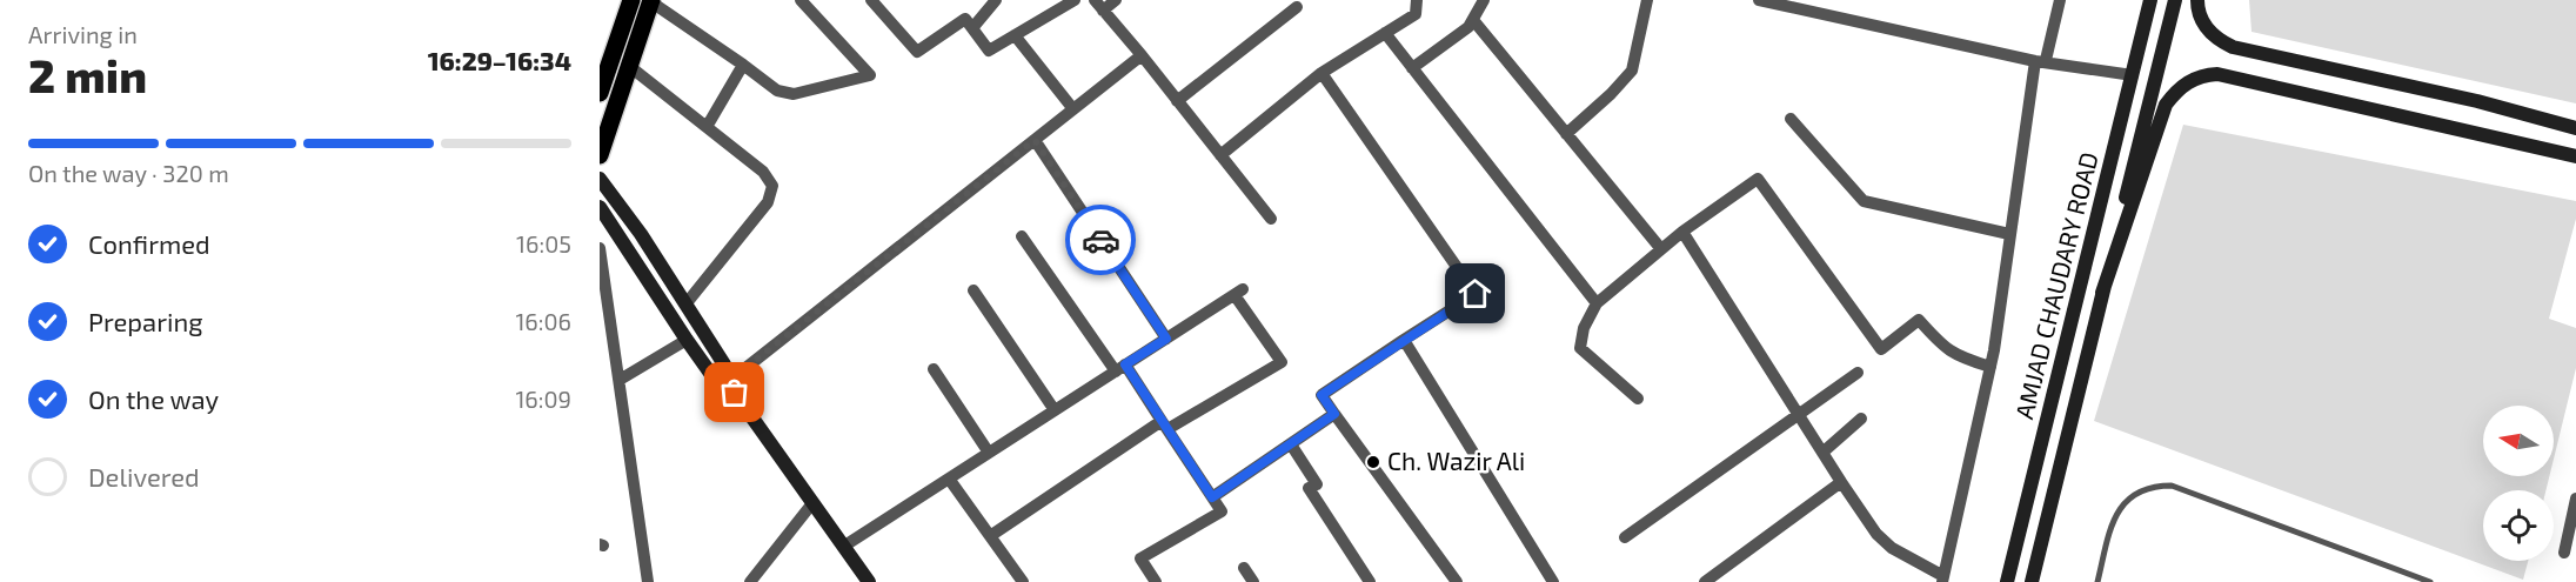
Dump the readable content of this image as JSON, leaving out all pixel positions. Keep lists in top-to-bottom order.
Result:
{
  "streets": {
    "main road": ["AMJAD CHAUDARY ROAD"]
  },
  "places": ["Ch. Wazir Ali"],
  "north": "left",
  "page": {
    "heading": ["2 min", "Arriving in", "16:29–16:34"],
    "bar": "On the way · 320 m",
    "list": [
      ["Confirmed", "16:05"],
      ["Preparing", "16:06"],
      ["On the way", "16:09"],
      "Delivered"
    ]
  }
}
